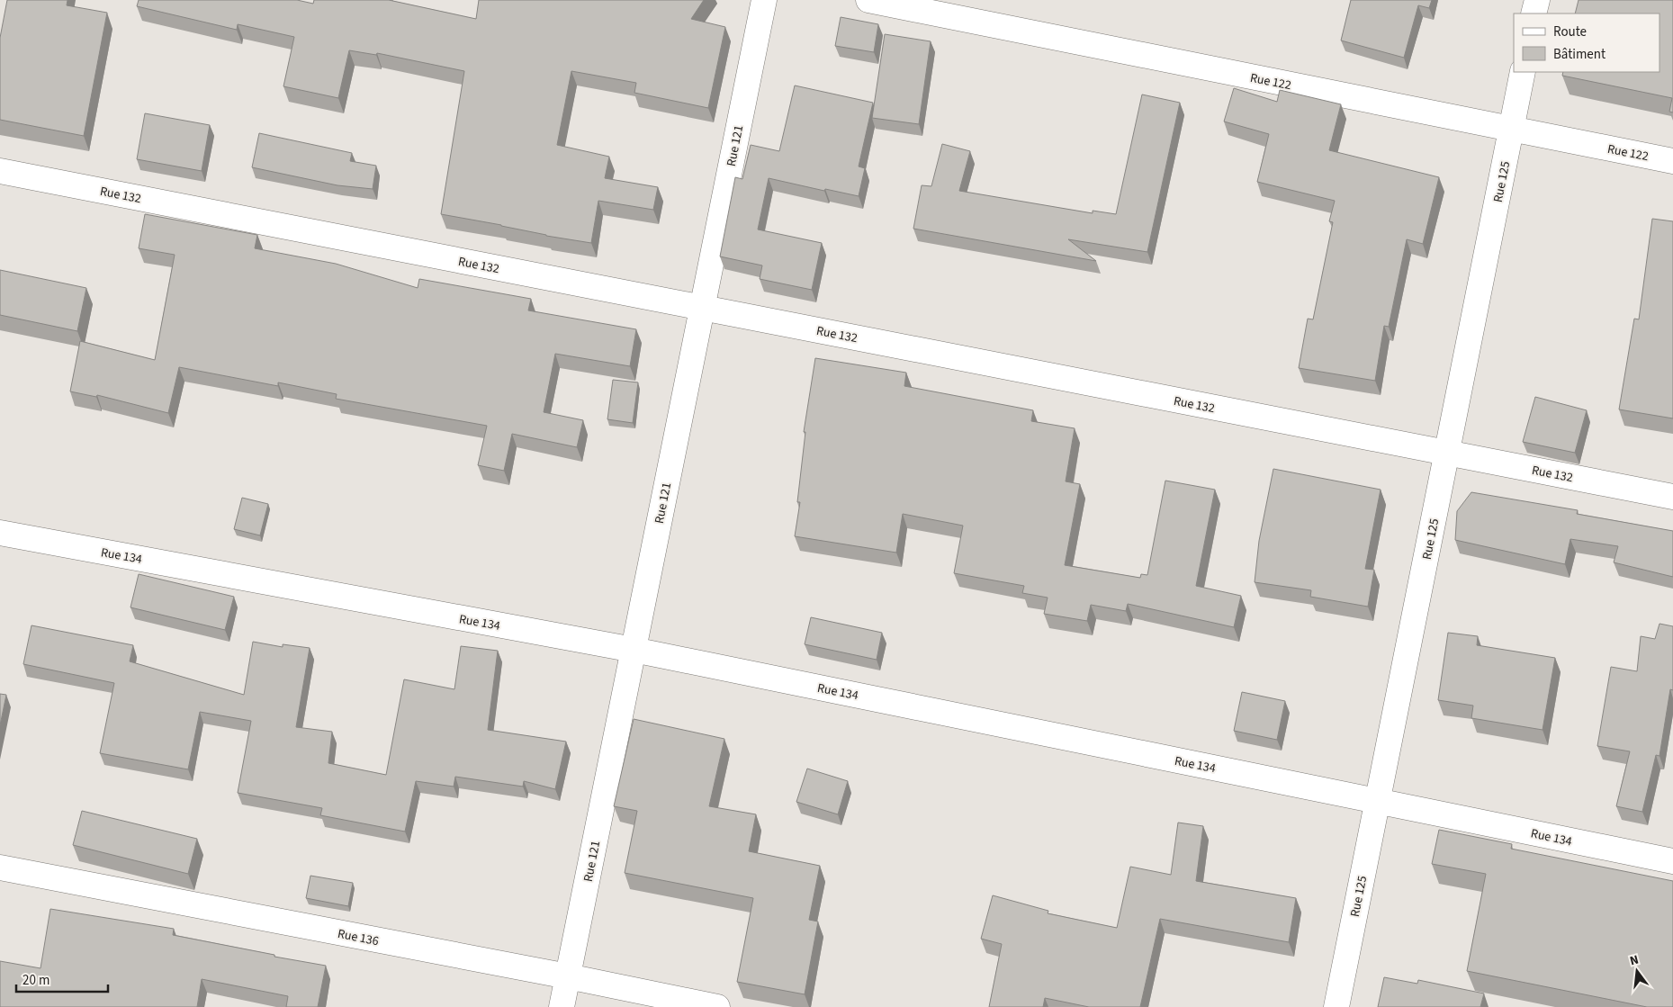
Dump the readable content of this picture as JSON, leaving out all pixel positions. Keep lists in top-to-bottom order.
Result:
{
  "streets": {
    "street": [
      "Rue 122",
      "Rue 121",
      "Rue 125",
      "Rue 132",
      "Rue 134",
      "Rue 136"
    ]
  },
  "crossings": [
    ["Rue 122", "Rue 125"],
    ["Rue 121", "Rue 132"],
    ["Rue 121", "Rue 134"],
    ["Rue 121", "Rue 136"],
    ["Rue 125", "Rue 132"],
    ["Rue 125", "Rue 134"]
  ],
  "legend": ["Route", "Bâtiment"],
  "scale_bar": "20 m",
  "north": "top"
}
